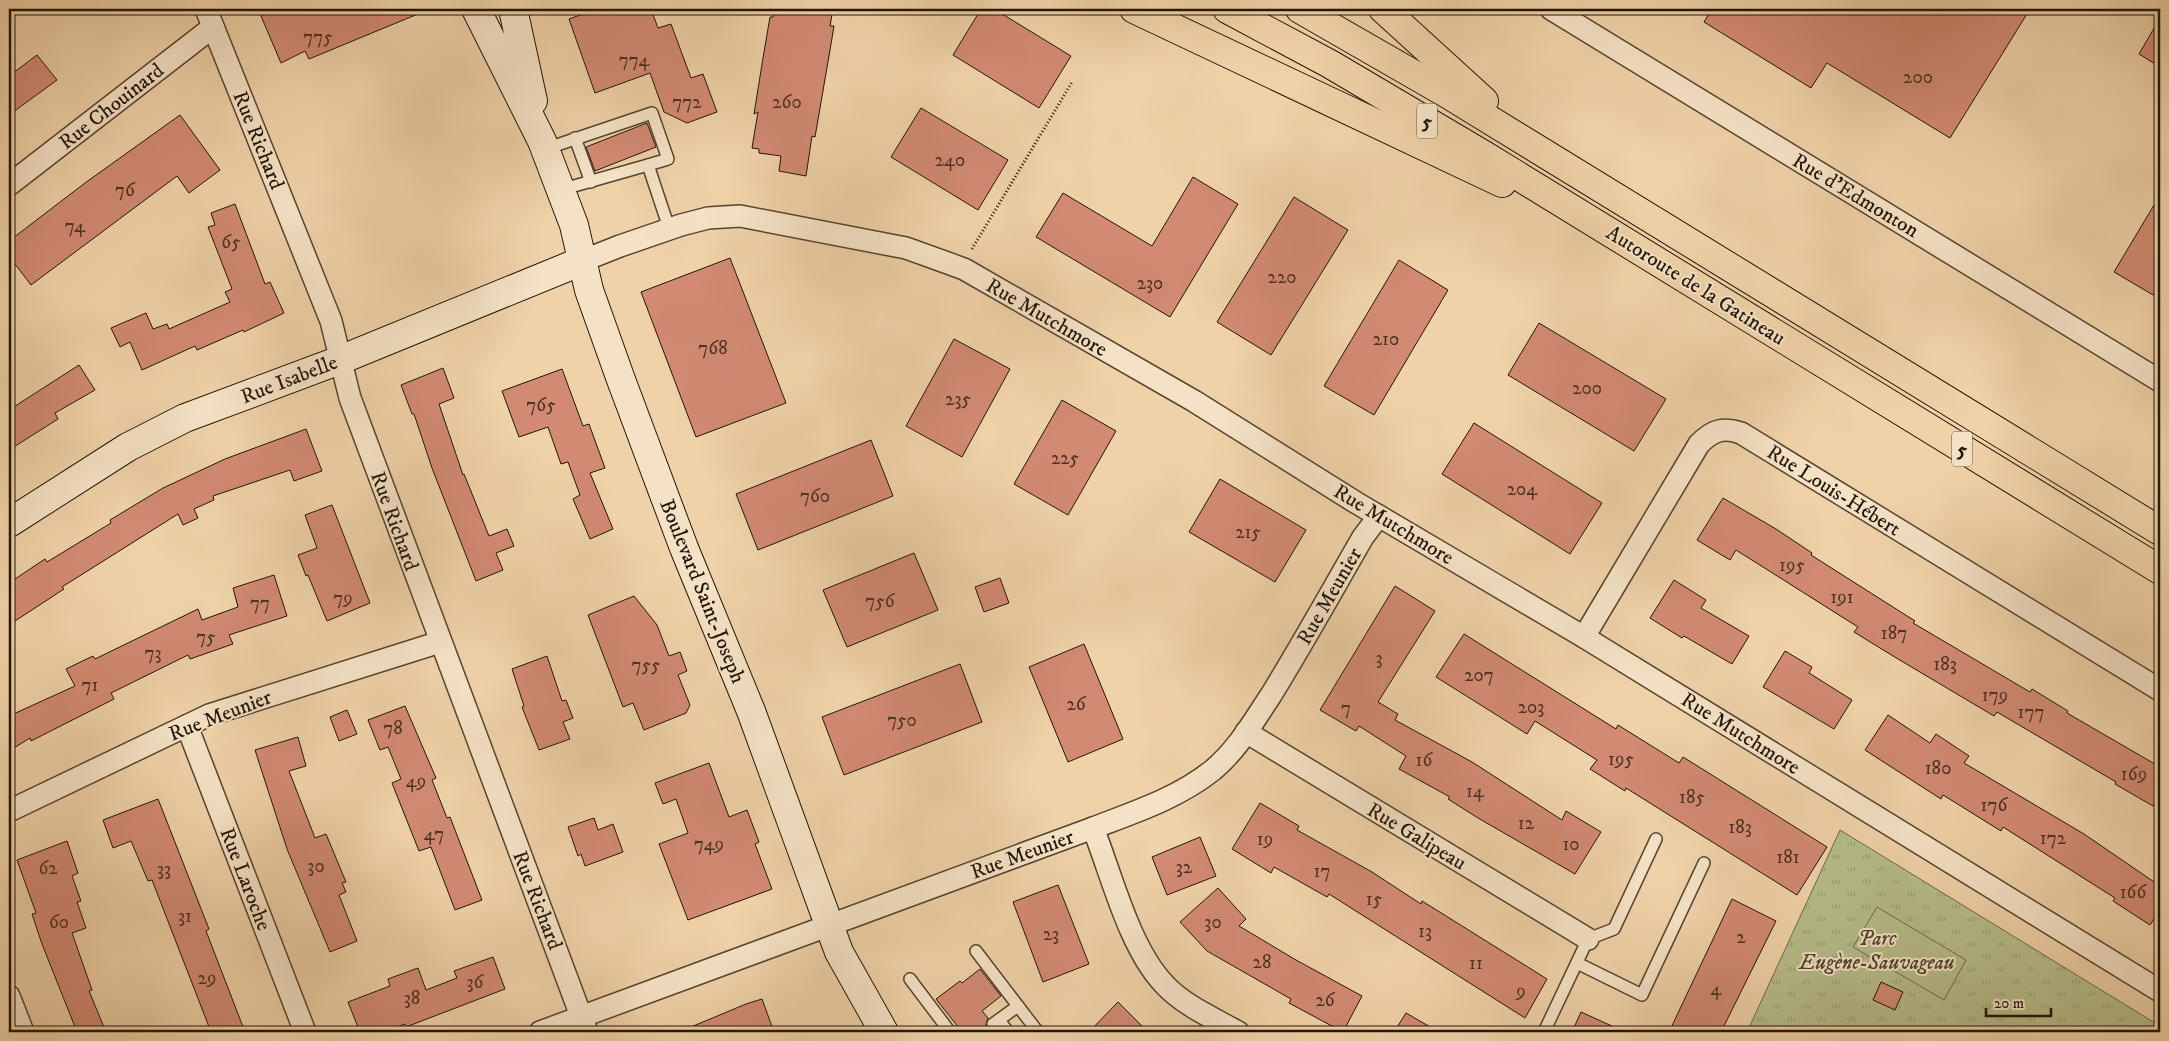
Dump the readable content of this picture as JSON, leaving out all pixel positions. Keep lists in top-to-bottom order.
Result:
{
  "streets": {
    "highway": ["5", "Autoroute de la Gatineau"],
    "main road": ["Rue Isabelle", "Boulevard Saint-Joseph"],
    "street": [
      "Rue Chouinard",
      "Rue Richard",
      "Rue d'Edmonton",
      "Rue Mutchmore",
      "Rue Louis-Hébert",
      "Rue Meunier",
      "Rue Galipeau",
      "Rue Laroche"
    ]
  },
  "crossings": [
    ["Rue Chouinard", "Rue Richard"],
    ["Rue Richard", "Rue Isabelle"],
    ["Rue Richard", "Rue Meunier"],
    ["Rue Mutchmore", "Rue Isabelle"],
    ["Rue Mutchmore", "Rue Louis-Hébert"],
    ["Rue Mutchmore", "Boulevard Saint-Joseph"],
    ["Rue Mutchmore", "Rue Meunier"],
    ["Rue Isabelle", "Boulevard Saint-Joseph"],
    ["Boulevard Saint-Joseph", "Rue Meunier"],
    ["Rue Meunier", "Rue Galipeau"],
    ["Rue Meunier", "Rue Laroche"]
  ],
  "parks": ["Parc Eugène-Sauvageau"],
  "house_numbers": [
    "775",
    "774",
    "200",
    "772",
    "260",
    "240",
    "76",
    "74",
    "65",
    "220",
    "230",
    "210",
    "768",
    "200",
    "235",
    "765",
    "225",
    "204",
    "760",
    "215",
    "195",
    "191",
    "79",
    "756",
    "77",
    "187",
    "75",
    "73",
    "3",
    "183",
    "755",
    "207",
    "71",
    "179",
    "26",
    "203",
    "7",
    "177",
    "750",
    "78",
    "195",
    "16",
    "180",
    "169",
    "49",
    "14",
    "185",
    "176",
    "12",
    "183",
    "47",
    "172",
    "19",
    "749",
    "10",
    "181",
    "30",
    "32",
    "62",
    "33",
    "17",
    "166",
    "15",
    "31",
    "60",
    "30",
    "13",
    "23",
    "2",
    "28",
    "11",
    "29",
    "36",
    "4",
    "9",
    "38",
    "26"
  ],
  "scale_bar": "20 m"
}
